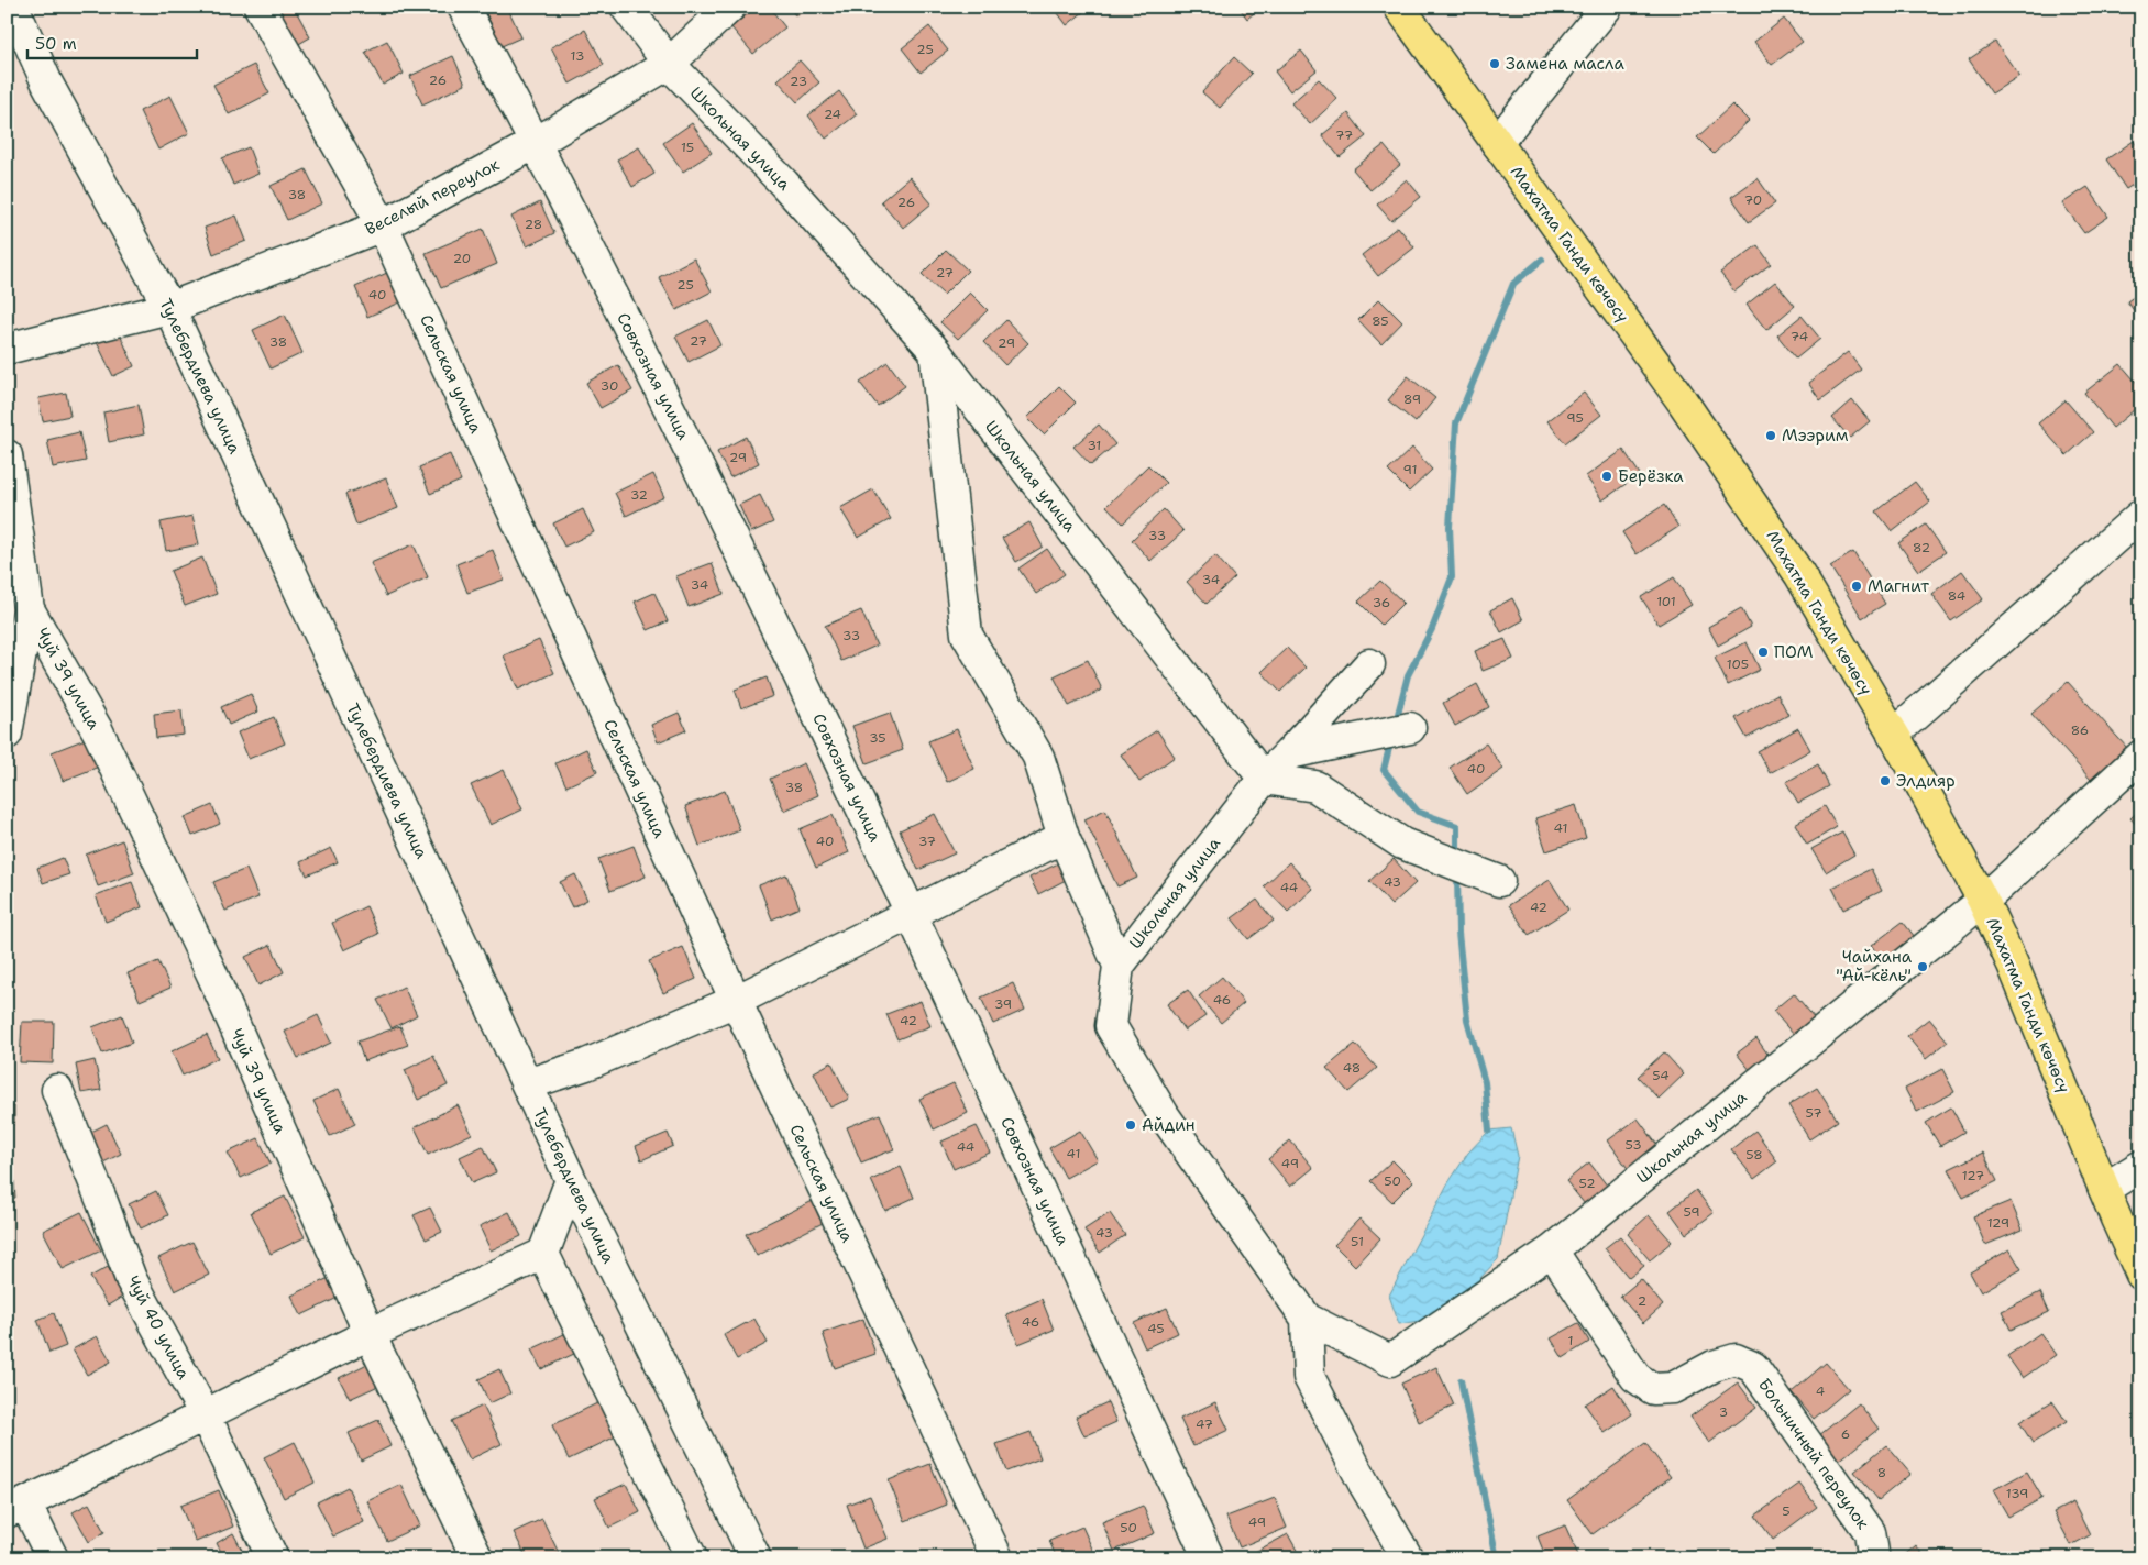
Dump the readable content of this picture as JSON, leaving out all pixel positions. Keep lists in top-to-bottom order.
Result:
{
  "streets": {
    "main road": ["Махатма Ганди көчөсү"],
    "street": [
      "Школьная улица",
      "Веселый переулок",
      "Сельская улица",
      "Тулебердиева улица",
      "Совхозная улица",
      "Чуй 39 улица",
      "Чуй 40 улица",
      "Больничный переулок"
    ]
  },
  "crossings": [
    ["Школьная улица", "Веселый переулок"],
    ["Школьная улица", "Махатма Ганди көчөсү"],
    ["Школьная улица", "Больничный переулок"],
    ["Веселый переулок", "Сельская улица"],
    ["Веселый переулок", "Тулебердиева улица"],
    ["Веселый переулок", "Совхозная улица"]
  ],
  "places": [
    "Замена масла",
    "Мээрим",
    "Берёзка",
    "Магнит",
    "ПОМ",
    "Элдияр",
    "Чайхана \"Ай-кёль\"",
    "Айдин"
  ],
  "house_numbers": [
    "25",
    "13",
    "26",
    "23",
    "24",
    "77",
    "15",
    "38",
    "70",
    "26",
    "28",
    "20",
    "27",
    "25",
    "40",
    "85",
    "74",
    "27",
    "38",
    "29",
    "30",
    "89",
    "95",
    "31",
    "29",
    "91",
    "32",
    "33",
    "82",
    "34",
    "34",
    "84",
    "101",
    "36",
    "33",
    "105",
    "86",
    "35",
    "40",
    "38",
    "41",
    "40",
    "37",
    "43",
    "44",
    "42",
    "46",
    "39",
    "42",
    "48",
    "54",
    "57",
    "53",
    "44",
    "41",
    "58",
    "49",
    "127",
    "50",
    "52",
    "59",
    "129",
    "43",
    "51",
    "2",
    "46",
    "45",
    "1",
    "4",
    "3",
    "47",
    "6",
    "8",
    "139",
    "5",
    "49",
    "50"
  ],
  "scale_bar": "50 m"
}
